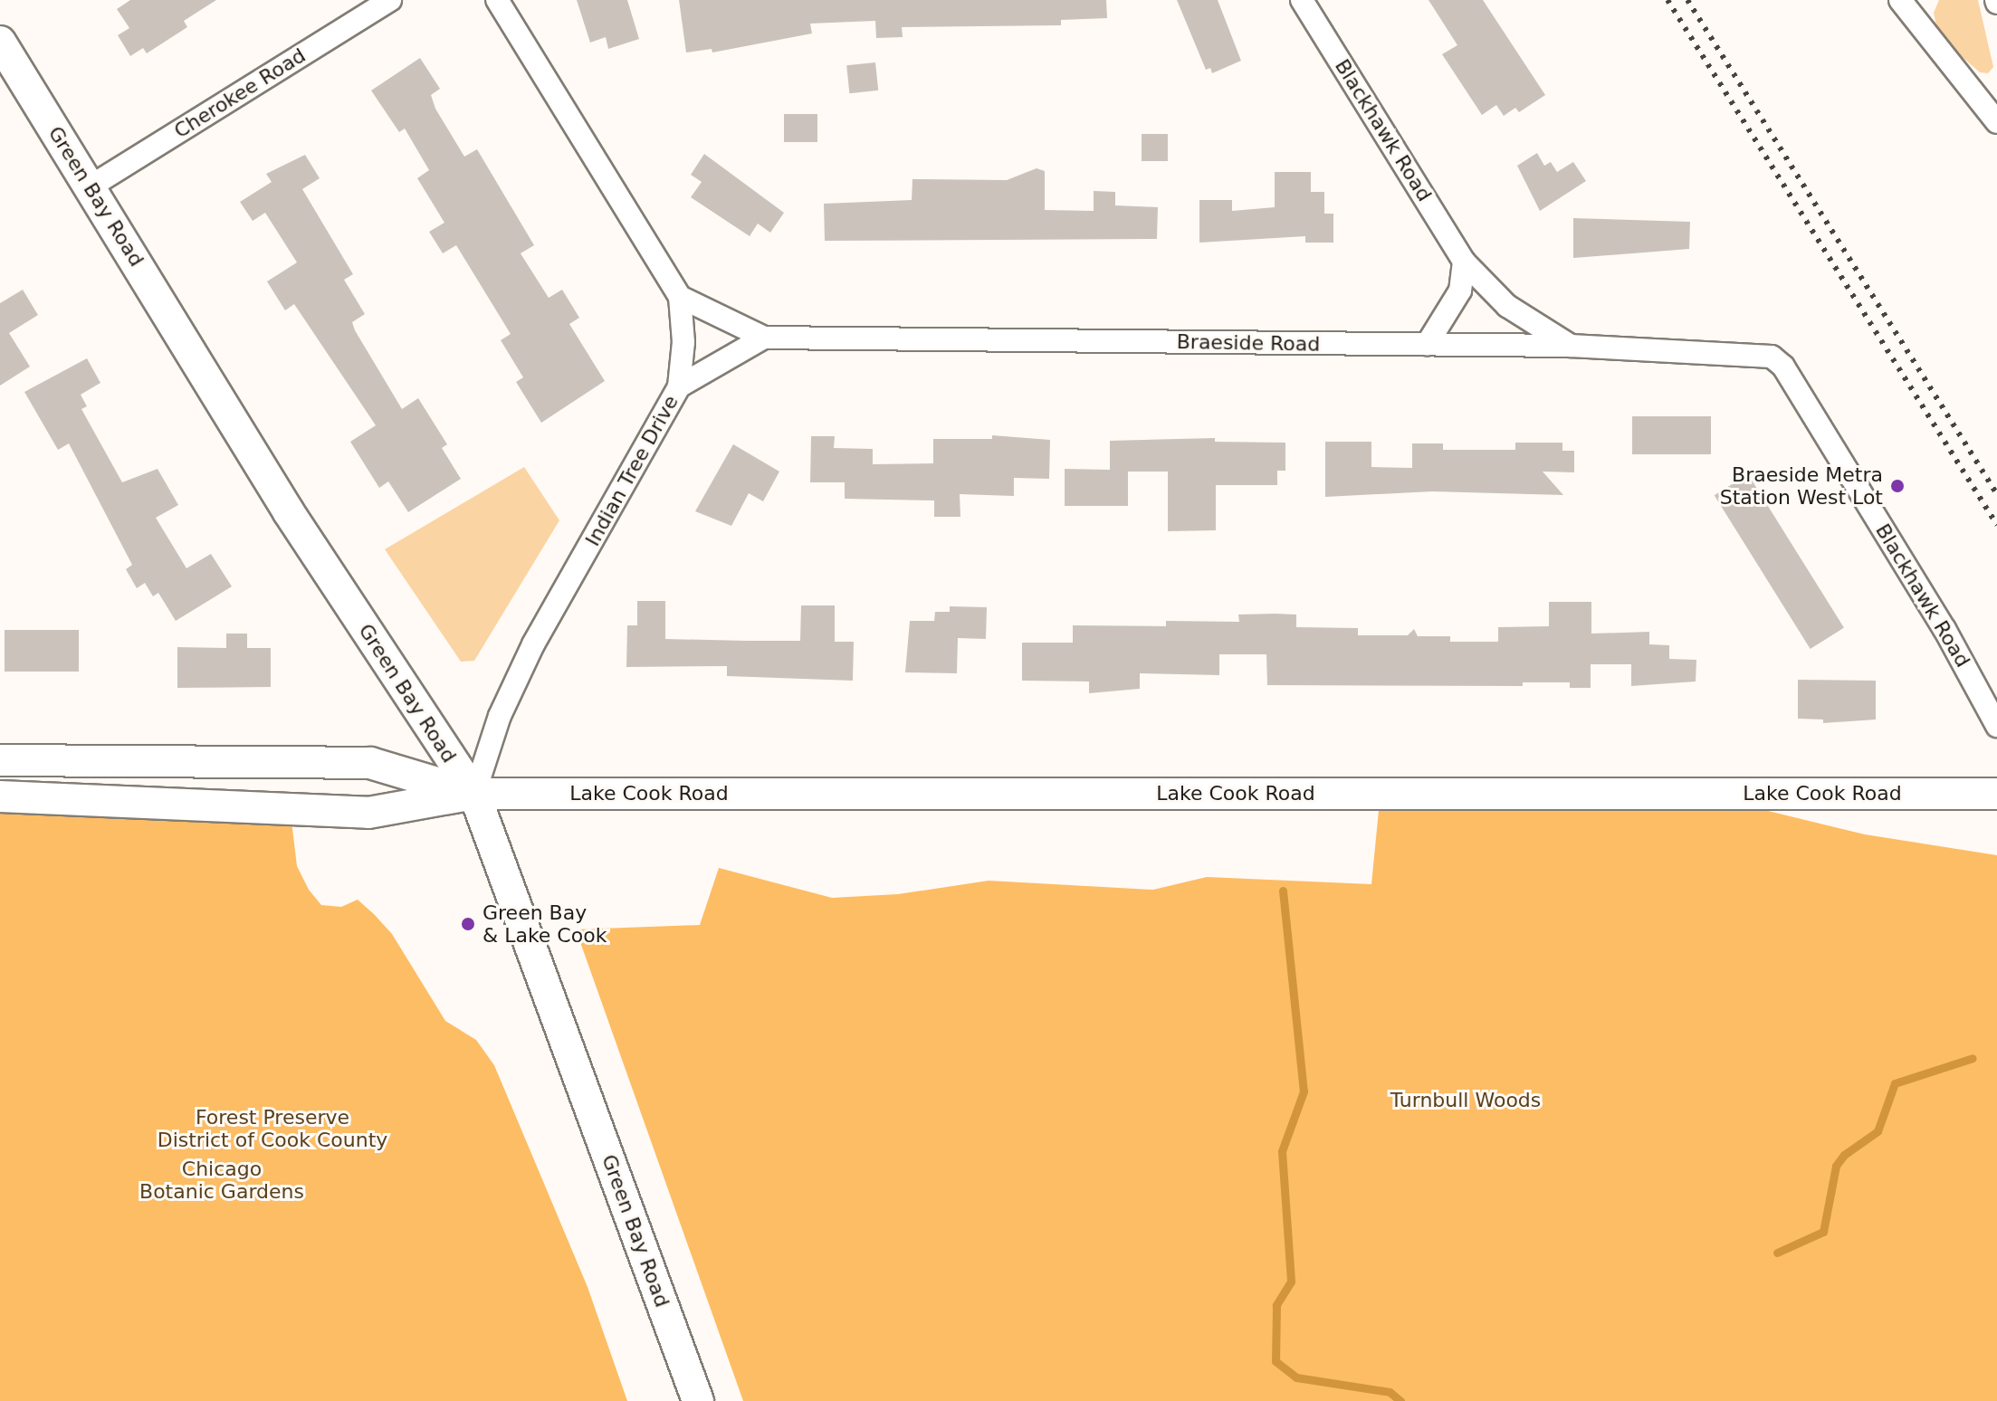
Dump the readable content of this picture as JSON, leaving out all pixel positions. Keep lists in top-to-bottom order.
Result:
{
  "streets": {
    "main road": ["Green Bay Road", "Lake Cook Road"],
    "street": [
      "Cherokee Road",
      "Blackhawk Road",
      "Braeside Road",
      "Indian Tree Drive"
    ]
  },
  "crossings": [
    ["Cherokee Road", "Green Bay Road"],
    ["Blackhawk Road", "Braeside Road"],
    ["Green Bay Road", "Indian Tree Drive"],
    ["Green Bay Road", "Lake Cook Road"],
    ["Braeside Road", "Indian Tree Drive"],
    ["Indian Tree Drive", "Lake Cook Road"]
  ],
  "parks": ["Turnbull Woods", "Forest Preserve District of Cook County", "Chicago Botanic Gardens"],
  "places": ["Braeside Metra Station West Lot", "Green Bay & Lake Cook"]
}
